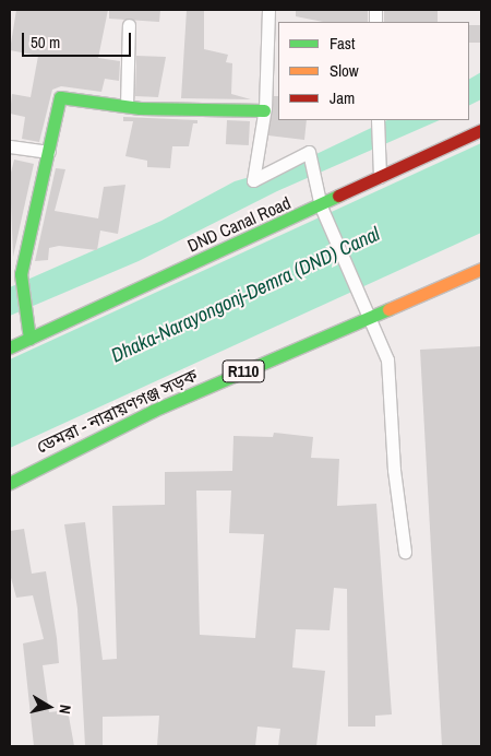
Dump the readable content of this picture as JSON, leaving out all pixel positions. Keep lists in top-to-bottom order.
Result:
{
  "streets": {
    "street": ["DND Canal Road", "R110", "ডেমরা - নারায়ণগঞ্জ সড়ক"]
  },
  "water": ["Dhaka-Narayongonj-Demra (DND) Canal"],
  "legend": ["Fast", "Slow", "Jam"],
  "scale_bar": "50 m",
  "north": "right"
}
